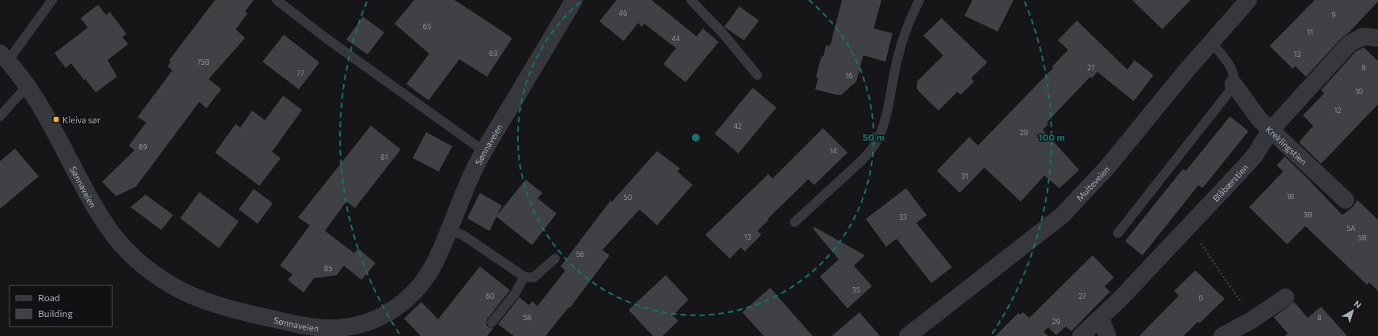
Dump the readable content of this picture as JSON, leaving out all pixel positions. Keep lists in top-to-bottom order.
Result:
{
  "streets": {
    "street": [
      "Sønnaveien",
      "Kreklingstien",
      "Blåbærstien",
      "Multeveien"
    ]
  },
  "crossings": [
    ["Kreklingstien", "Blåbærstien"]
  ],
  "places": {
    "transit": ["Kleiva sør"]
  },
  "house_numbers": [
    "46",
    "9",
    "65",
    "11",
    "44",
    "63",
    "13",
    "75B",
    "27",
    "8",
    "77",
    "16",
    "10",
    "12",
    "42",
    "29",
    "89",
    "14",
    "81",
    "31",
    "1B",
    "50",
    "3B",
    "33",
    "5A",
    "12",
    "5B",
    "56",
    "85",
    "35",
    "60",
    "27",
    "6",
    "58",
    "8",
    "29"
  ],
  "legend": ["Road", "Building"],
  "north": "top right",
  "rings": ["50 m", "100 m"]
}
